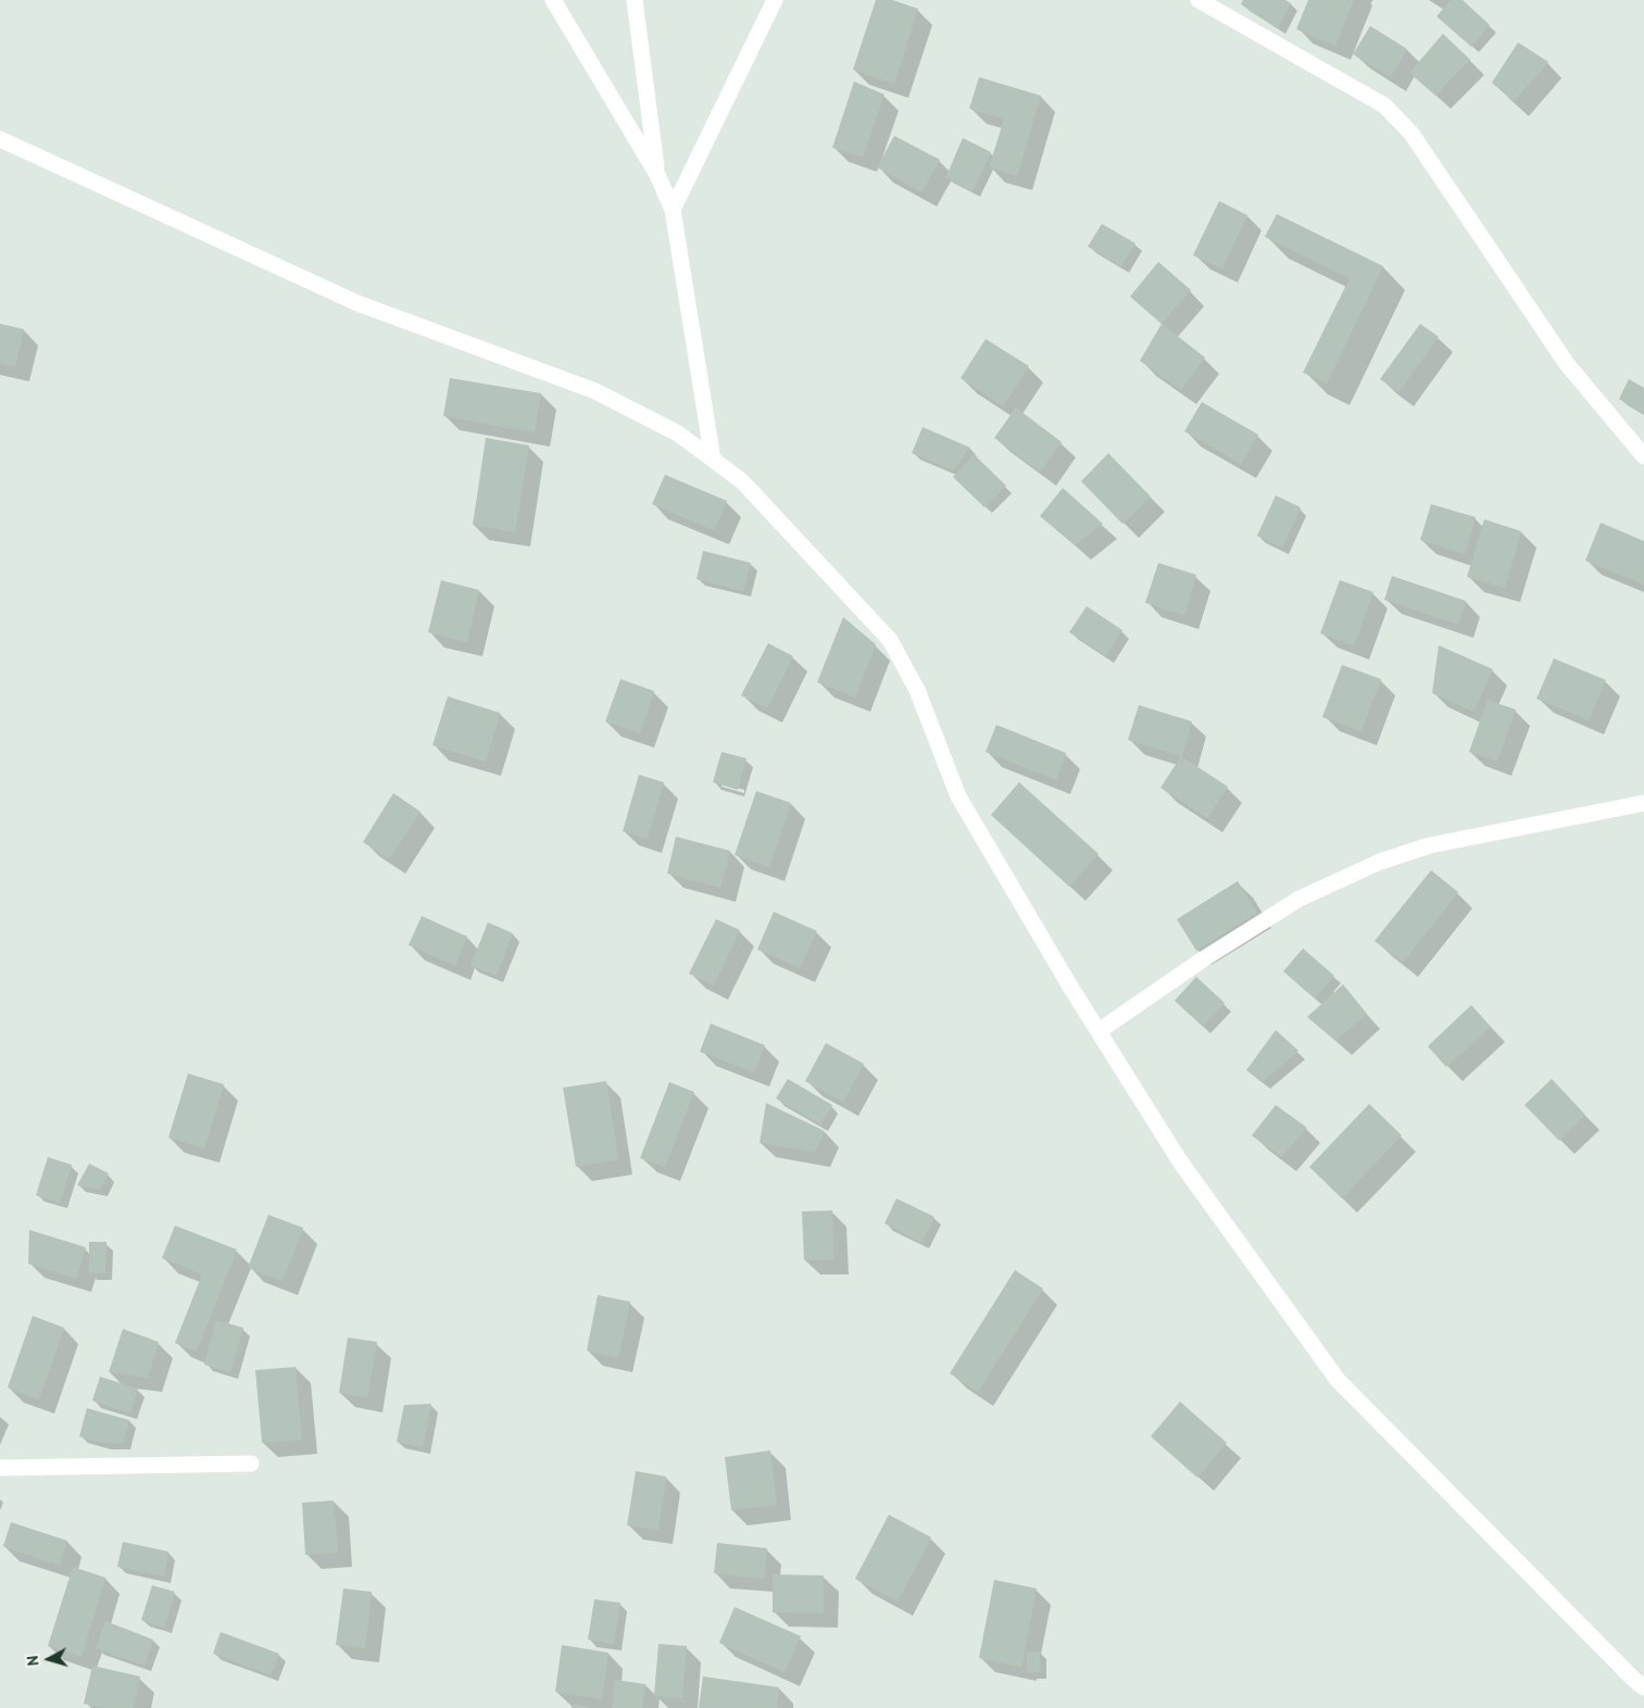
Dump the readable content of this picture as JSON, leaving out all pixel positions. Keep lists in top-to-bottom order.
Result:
{
  "north": "left"
}
